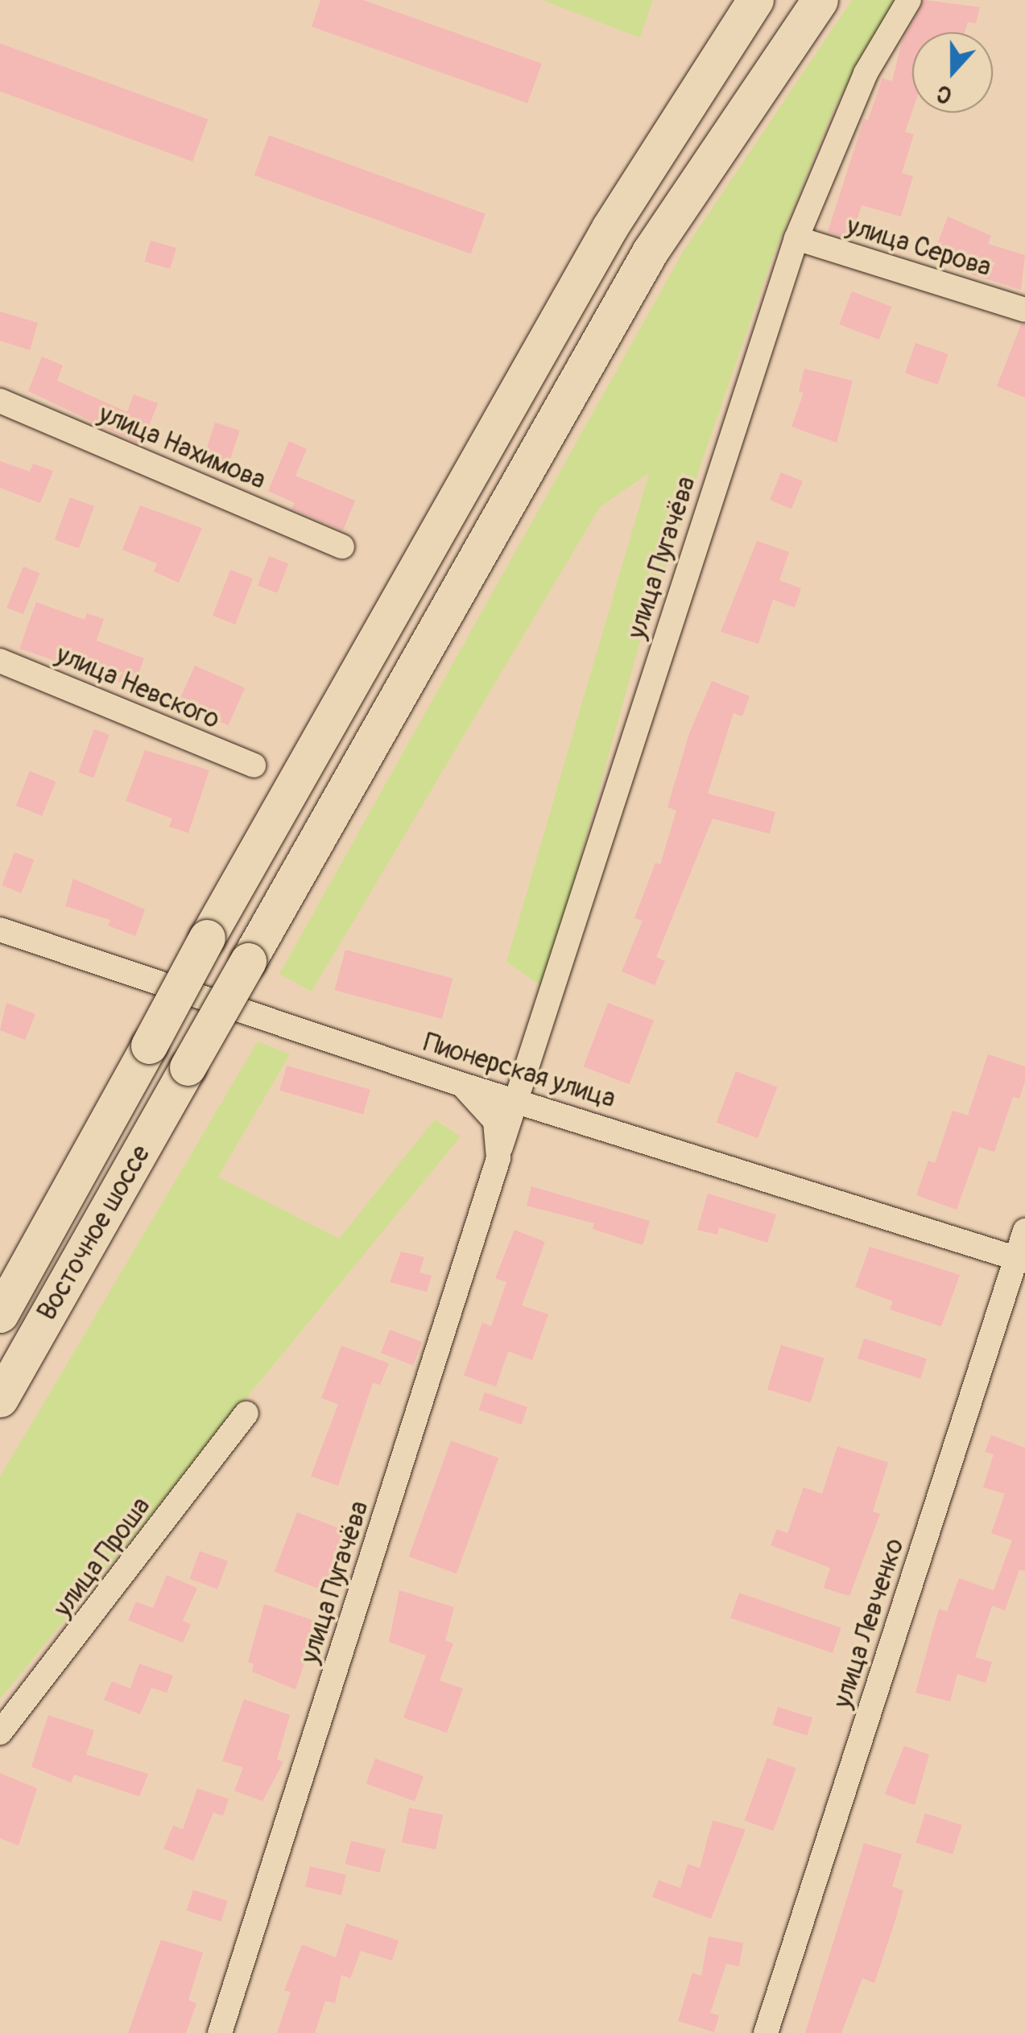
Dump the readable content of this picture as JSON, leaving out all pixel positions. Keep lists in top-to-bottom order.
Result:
{
  "streets": {
    "highway": ["Восточное шоссе"],
    "street": [
      "улица Серова",
      "улица Нахимова",
      "улица Пугачёва",
      "улица Невского",
      "Пионерская улица",
      "улица Проша",
      "улица Левченко"
    ]
  },
  "crossings": [
    ["улица Серова", "улица Пугачёва"],
    ["улица Пугачёва", "Пионерская улица"],
    ["Пионерская улица", "улица Левченко"]
  ],
  "north": "bottom"
}
